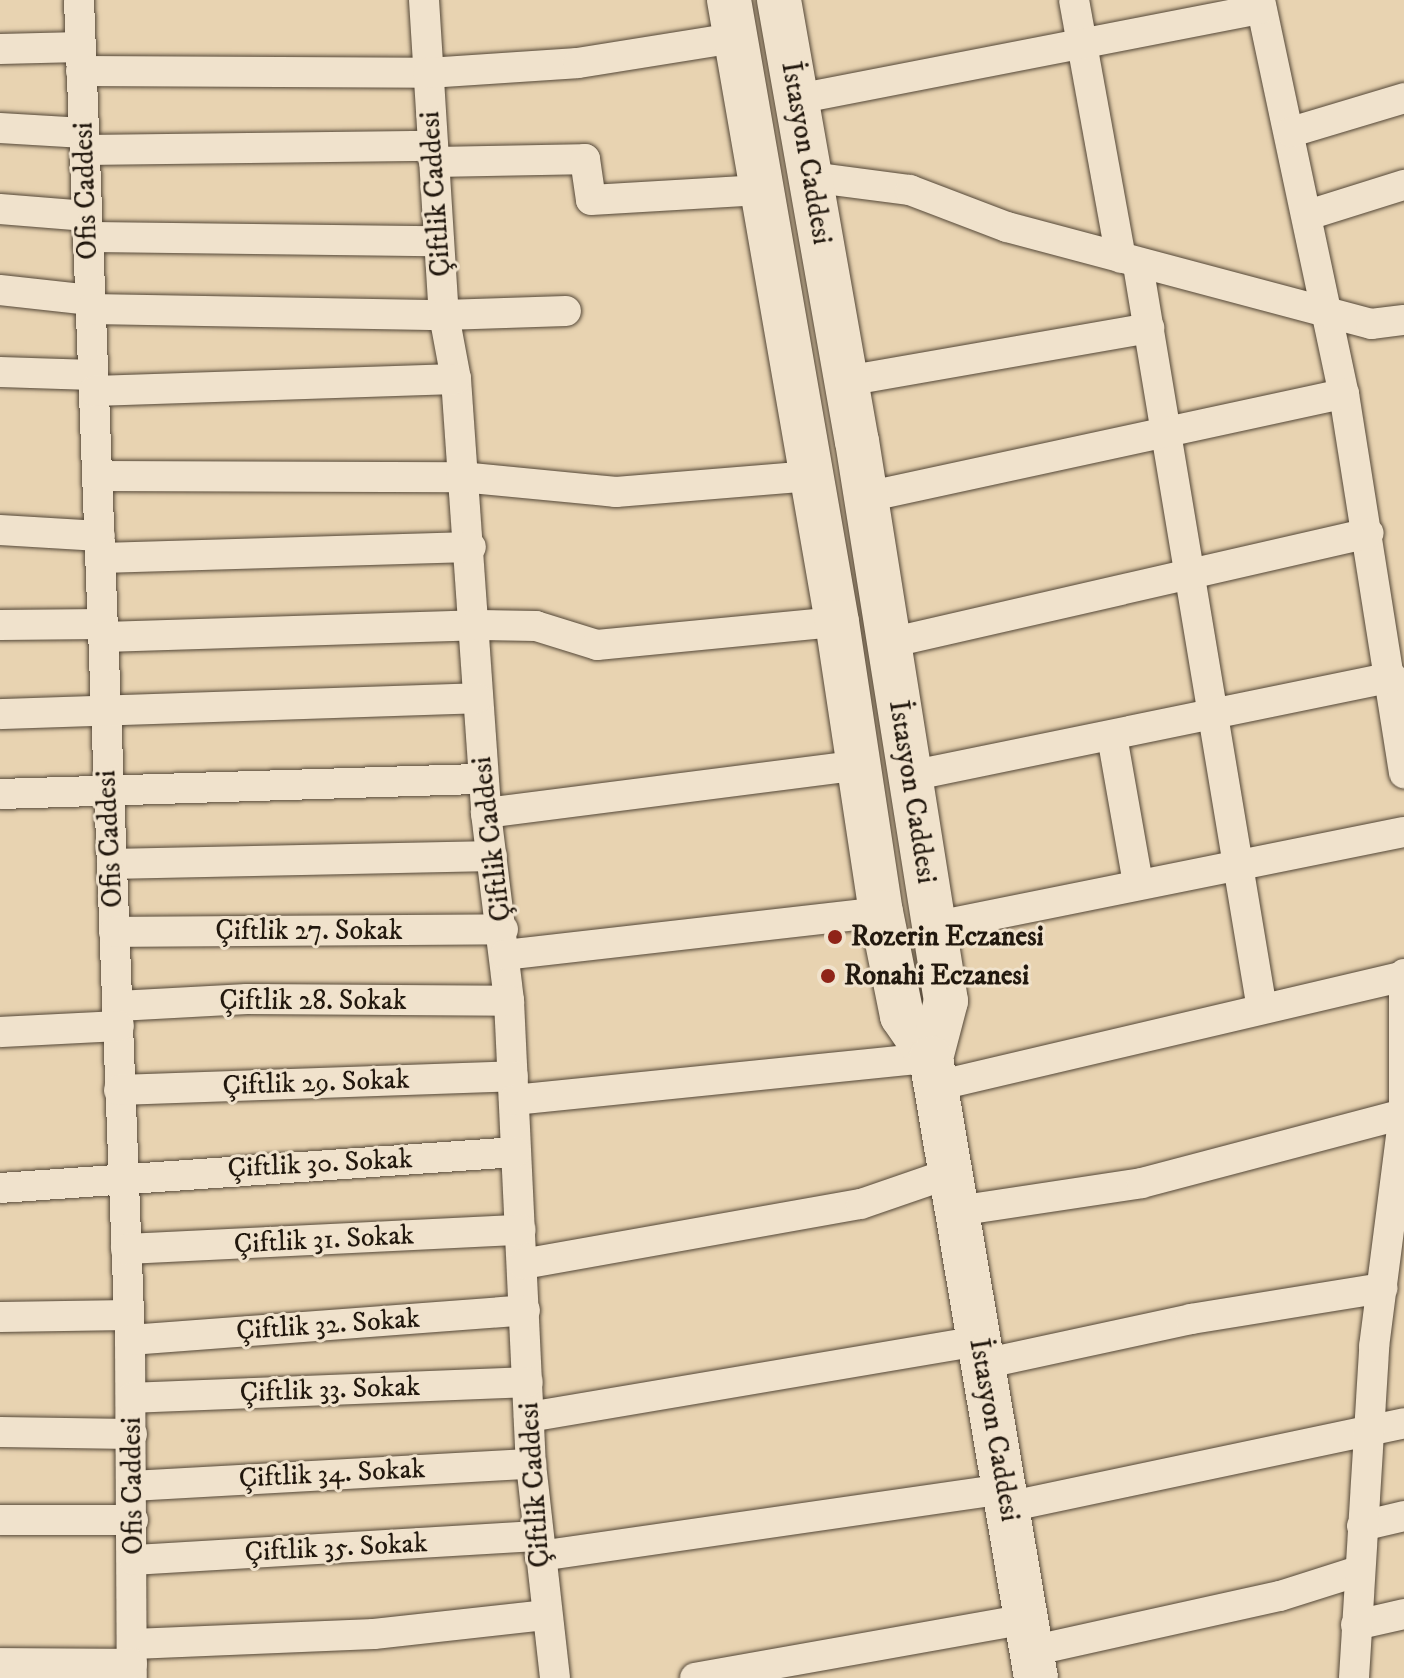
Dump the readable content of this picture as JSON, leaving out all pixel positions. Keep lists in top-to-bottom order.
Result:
{
  "streets": {
    "main road": ["İstasyon Caddesi"],
    "street": [
      "Ofis Caddesi",
      "Çiftlik Caddesi",
      "Çiftlik 27. Sokak",
      "Çiftlik 28. Sokak",
      "Çiftlik 29. Sokak",
      "Çiftlik 30. Sokak",
      "Çiftlik 31. Sokak",
      "Çiftlik 32. Sokak",
      "Çiftlik 33. Sokak",
      "Çiftlik 34. Sokak",
      "Çiftlik 35. Sokak"
    ]
  },
  "crossings": [
    ["İstasyon Caddesi", "Çiftlik 29. Sokak"],
    ["İstasyon Caddesi", "Çiftlik 35. Sokak"],
    ["Ofis Caddesi", "Çiftlik 27. Sokak"],
    ["Ofis Caddesi", "Çiftlik 28. Sokak"],
    ["Ofis Caddesi", "Çiftlik 29. Sokak"],
    ["Ofis Caddesi", "Çiftlik 30. Sokak"],
    ["Ofis Caddesi", "Çiftlik 31. Sokak"],
    ["Ofis Caddesi", "Çiftlik 32. Sokak"],
    ["Ofis Caddesi", "Çiftlik 33. Sokak"],
    ["Ofis Caddesi", "Çiftlik 34. Sokak"],
    ["Ofis Caddesi", "Çiftlik 35. Sokak"],
    ["Çiftlik Caddesi", "Çiftlik 27. Sokak"],
    ["Çiftlik Caddesi", "Çiftlik 28. Sokak"],
    ["Çiftlik Caddesi", "Çiftlik 29. Sokak"],
    ["Çiftlik Caddesi", "Çiftlik 30. Sokak"],
    ["Çiftlik Caddesi", "Çiftlik 31. Sokak"],
    ["Çiftlik Caddesi", "Çiftlik 32. Sokak"],
    ["Çiftlik Caddesi", "Çiftlik 33. Sokak"],
    ["Çiftlik Caddesi", "Çiftlik 34. Sokak"],
    ["Çiftlik Caddesi", "Çiftlik 35. Sokak"]
  ],
  "places": ["Rozerin Eczanesi", "Ronahi Eczanesi"]
}
